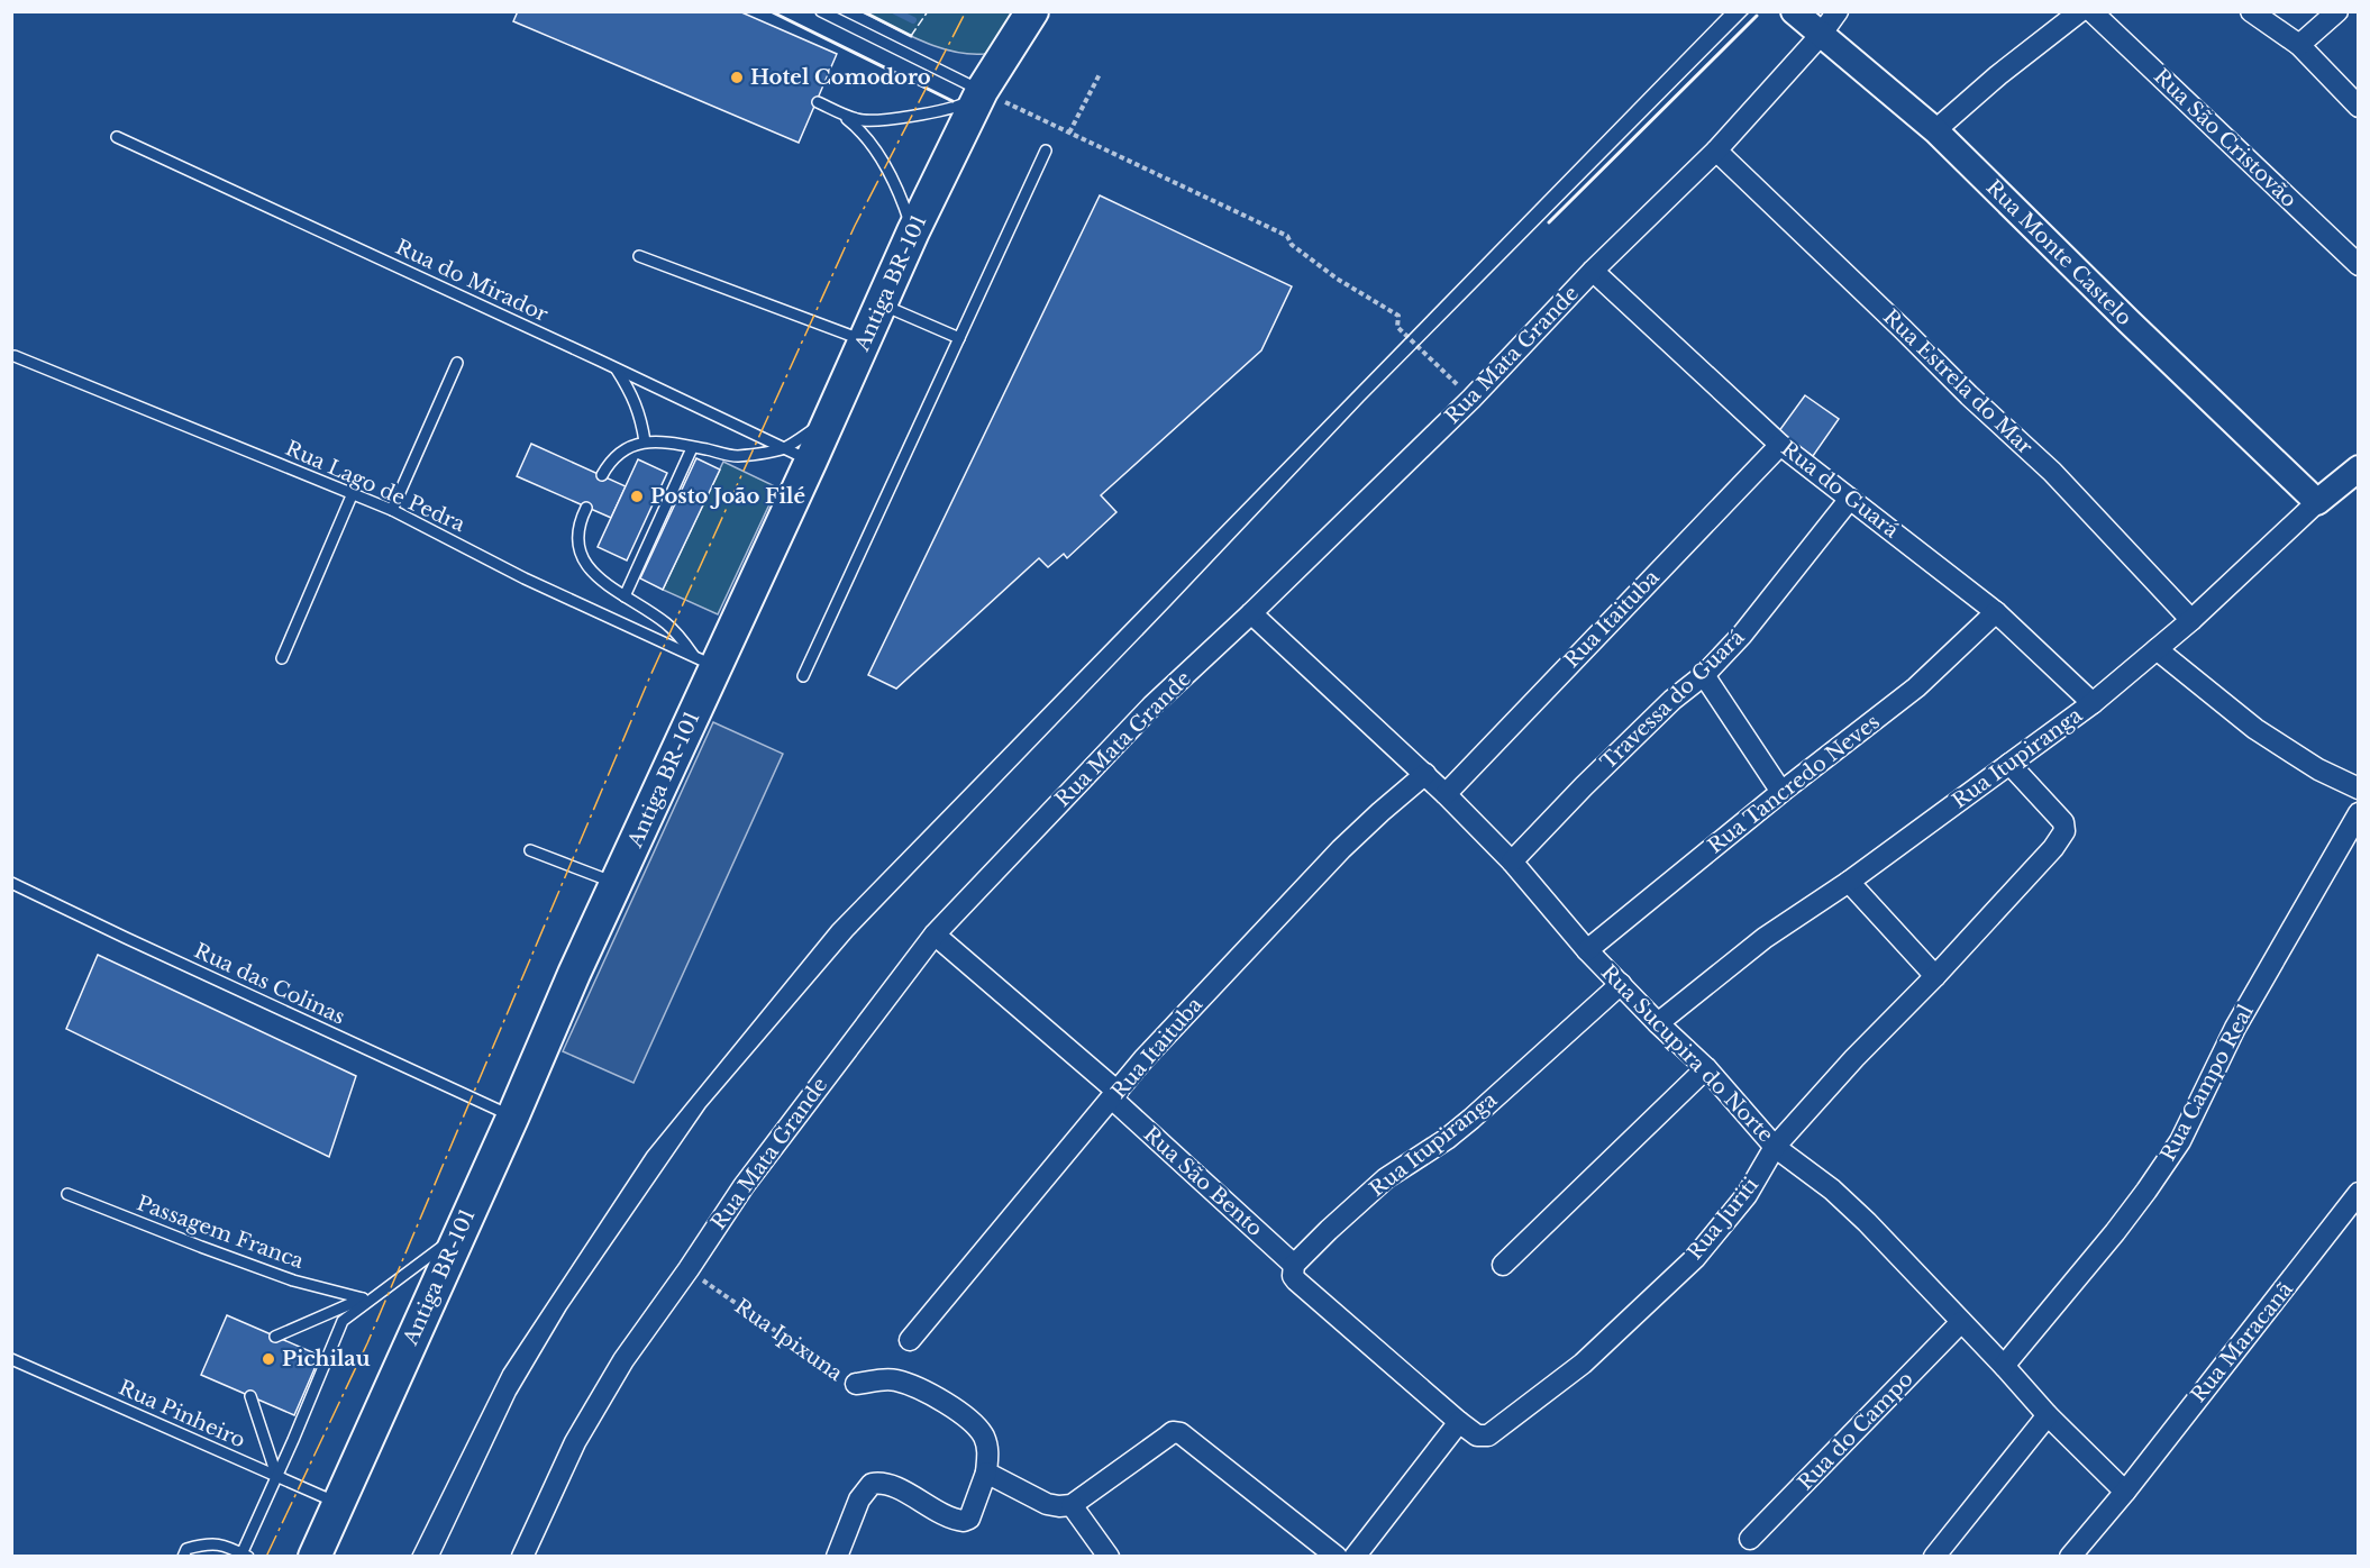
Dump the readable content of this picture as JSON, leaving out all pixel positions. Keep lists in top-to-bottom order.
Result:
{
  "streets": {
    "main road": ["Antiga BR-101"],
    "street": [
      "Rua São Cristovão",
      "Rua Monte Castelo",
      "Rua Mata Grande",
      "Rua Estrela do Mar",
      "Rua do Guará",
      "Rua Itaituba",
      "Travessa do Guará",
      "Rua Itupiranga",
      "Rua Tancredo Neves",
      "Rua Sucupira do Norte",
      "Rua Campo Real",
      "Rua São Bento",
      "Rua Juriti",
      "Rua Ipixuna",
      "Rua Maracanã",
      "Rua do Campo"
    ],
    "lane": [
      "Rua do Mirador",
      "Rua Lago de Pedra",
      "Rua das Colinas",
      "Passagem Franca",
      "Rua Pinheiro"
    ]
  },
  "crossings": [
    ["Rua Monte Castelo", "Rua Mata Grande"],
    ["Rua Monte Castelo", "Rua Itupiranga"],
    ["Rua do Mirador", "Antiga BR-101"],
    ["Antiga BR-101", "Rua Lago de Pedra"],
    ["Antiga BR-101", "Rua das Colinas"],
    ["Antiga BR-101", "Rua Pinheiro"],
    ["Rua Mata Grande", "Rua Estrela do Mar"],
    ["Rua Mata Grande", "Rua do Guará"],
    ["Rua Mata Grande", "Rua Sucupira do Norte"],
    ["Rua Mata Grande", "Rua São Bento"],
    ["Rua Mata Grande", "Rua Ipixuna"],
    ["Rua Estrela do Mar", "Rua Itupiranga"],
    ["Rua do Guará", "Rua Itaituba"],
    ["Rua do Guará", "Travessa do Guará"],
    ["Rua do Guará", "Rua Itupiranga"],
    ["Rua do Guará", "Rua Tancredo Neves"],
    ["Rua Itaituba", "Rua Sucupira do Norte"],
    ["Rua Itaituba", "Rua São Bento"],
    ["Travessa do Guará", "Rua Sucupira do Norte"],
    ["Rua Itupiranga", "Rua Sucupira do Norte"],
    ["Rua Itupiranga", "Rua São Bento"],
    ["Rua Itupiranga", "Rua Juriti"],
    ["Rua Tancredo Neves", "Rua Sucupira do Norte"],
    ["Rua Sucupira do Norte", "Rua Campo Real"],
    ["Rua Sucupira do Norte", "Rua Juriti"],
    ["Rua Sucupira do Norte", "Rua Maracanã"],
    ["Rua Sucupira do Norte", "Rua do Campo"],
    ["Rua São Bento", "Rua Juriti"]
  ],
  "places": ["Hotel Comodoro", "Posto João Filé", "Pichilau"]
}
